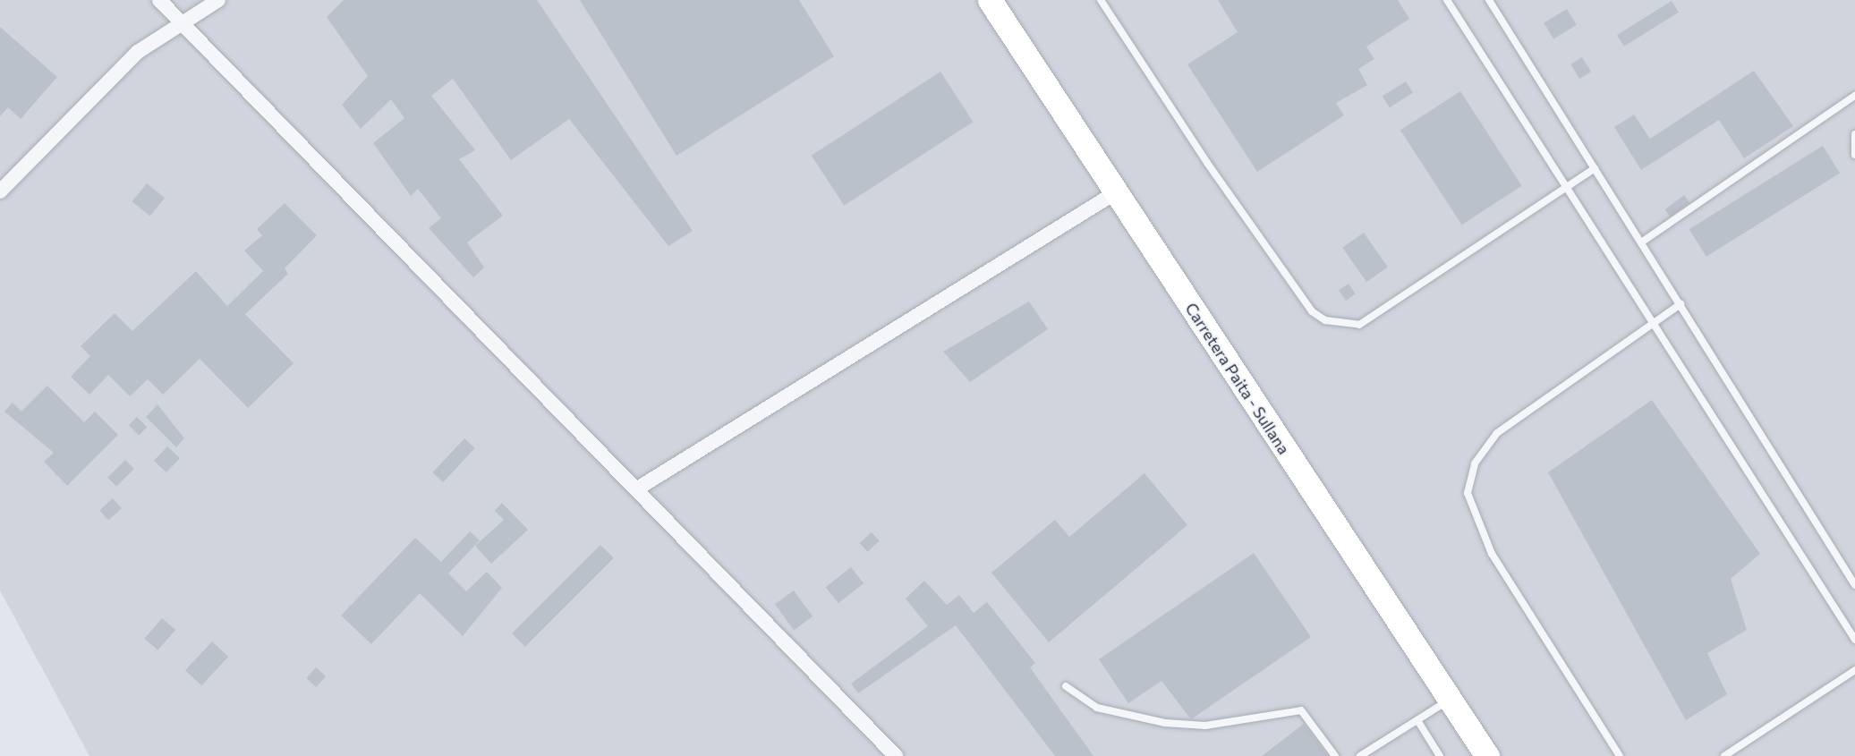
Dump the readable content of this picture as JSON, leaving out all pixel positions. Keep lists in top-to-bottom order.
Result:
{
  "streets": {
    "main road": ["Carretera Paita - Sullana"]
  }
}
